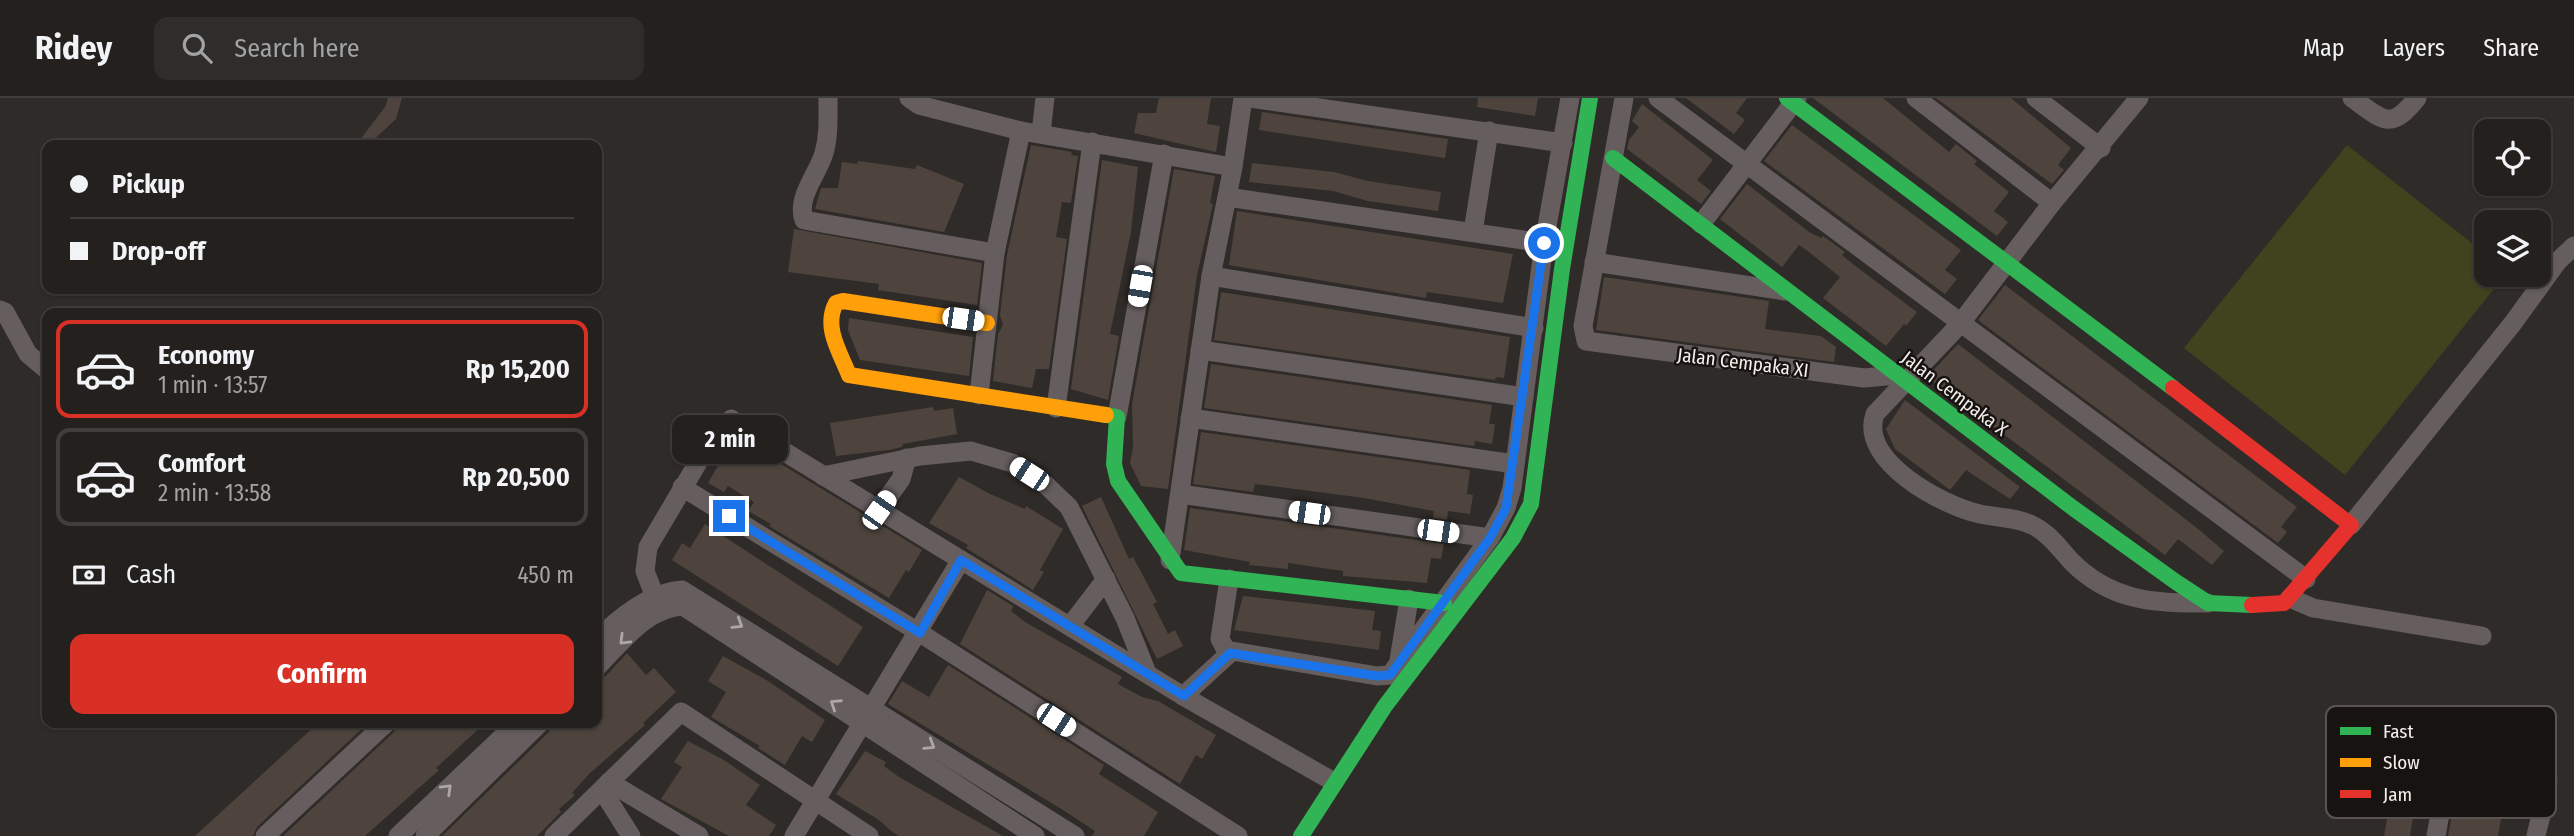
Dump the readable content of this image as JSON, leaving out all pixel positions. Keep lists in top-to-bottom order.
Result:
{
  "streets": {
    "street": ["Jalan Cempaka XI", "Jalan Cempaka X"]
  },
  "crossings": [
    ["Jalan Cempaka XI", "Jalan Cempaka X"]
  ],
  "legend": ["Fast", "Slow", "Jam"],
  "page": {
    "header": "Ridey",
    "search": "Search here",
    "nav": ["Map", "Layers", "Share"],
    "banner": ["Pickup", "Drop-off"],
    "list": [
      {
        "name": "Economy",
        "note": "1 min · 13:57",
        "value": "Rp 15,200"
      },
      {
        "name": "Comfort",
        "note": "2 min · 13:58",
        "value": "Rp 20,500"
      }
    ],
    "bubble": "2 min",
    "pay": ["Cash", "450 m"],
    "buttons": "Confirm"
  }
}
